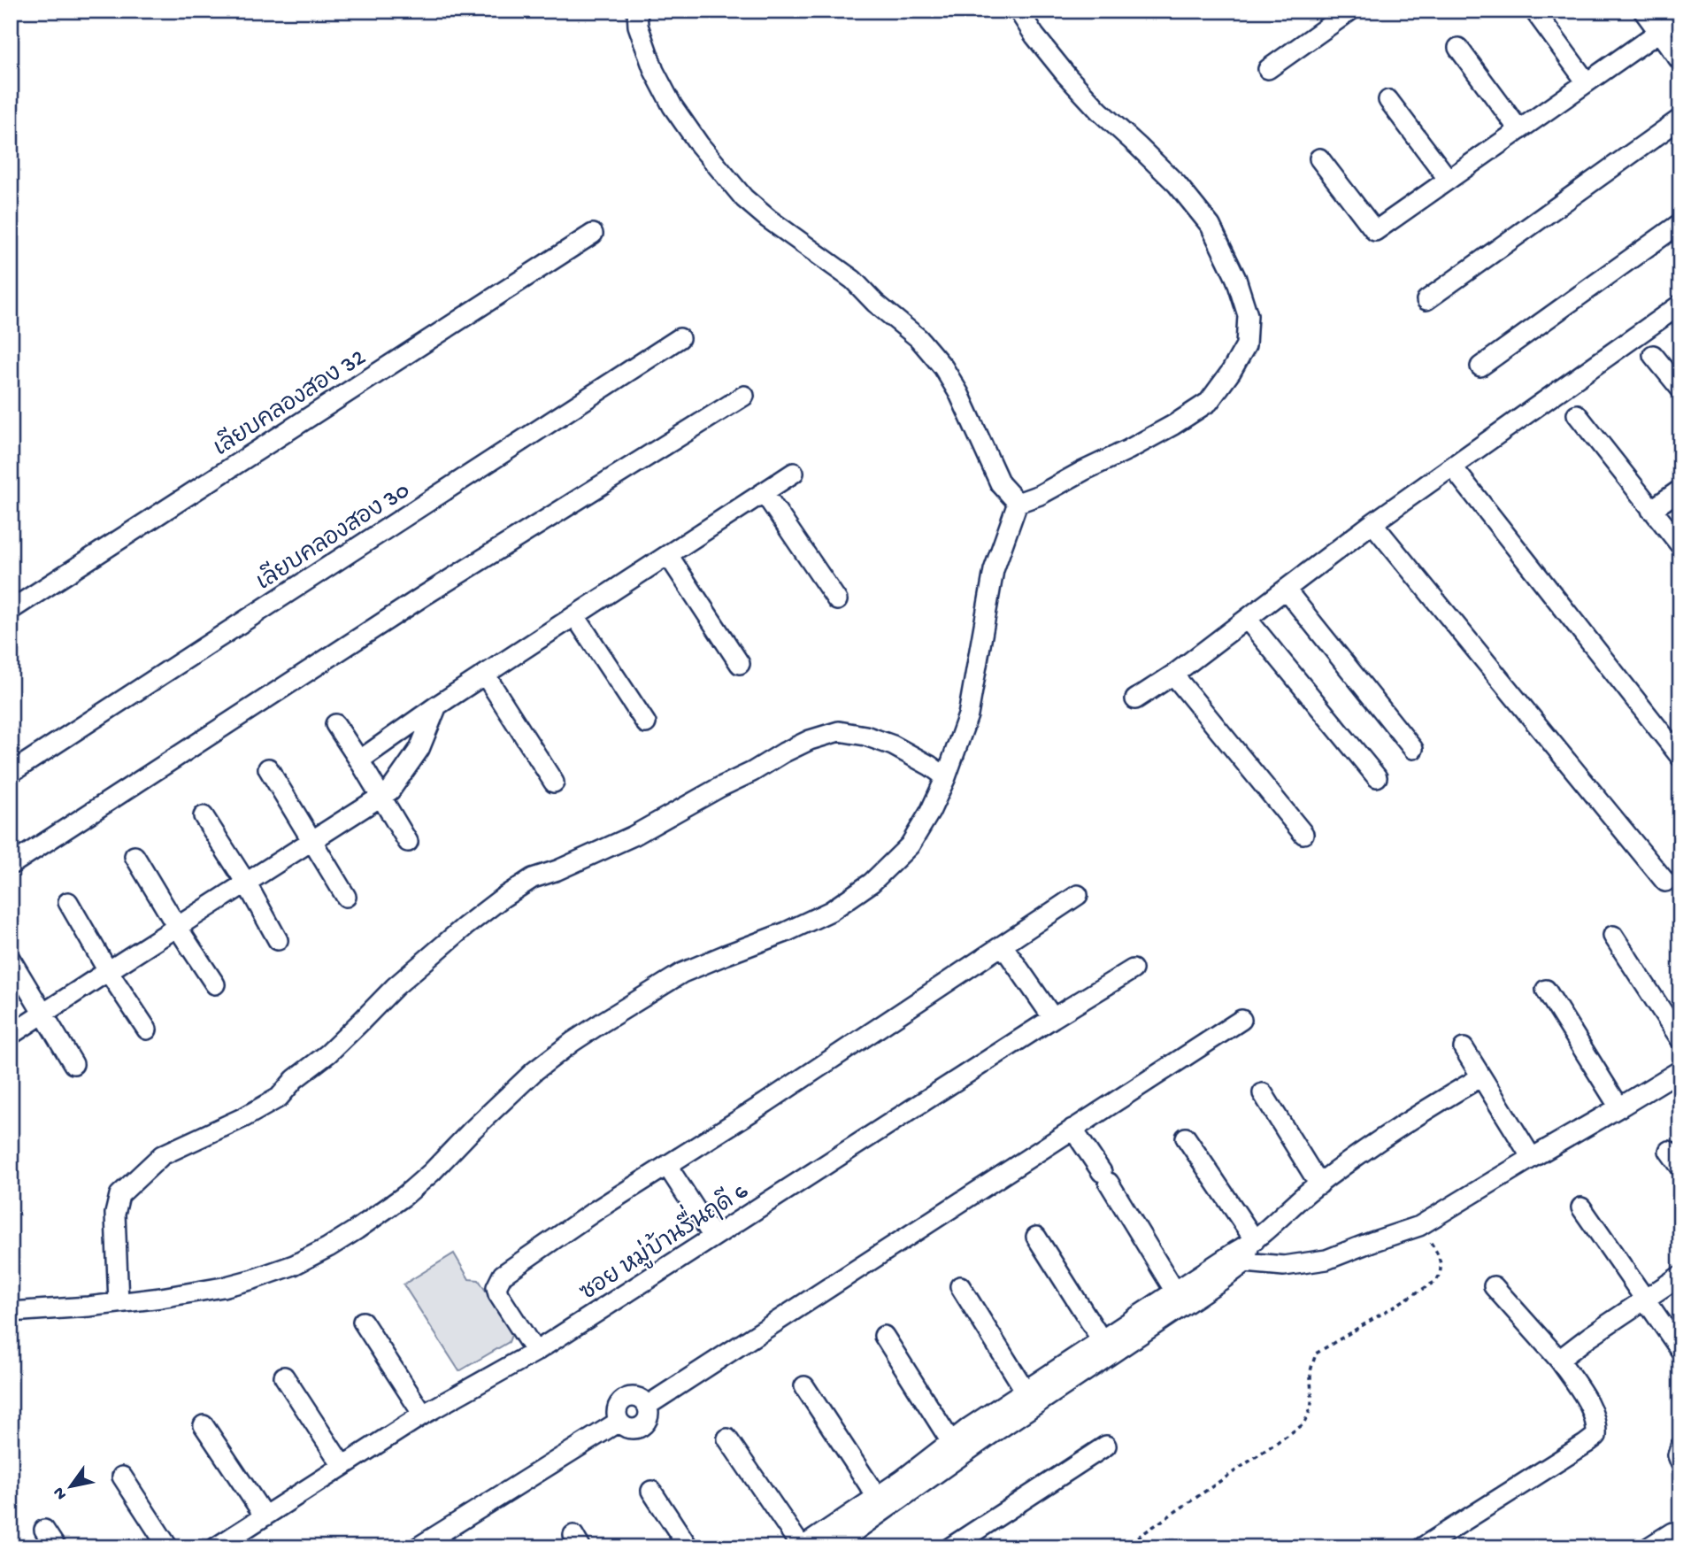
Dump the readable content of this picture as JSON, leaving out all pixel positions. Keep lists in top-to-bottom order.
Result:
{
  "streets": {
    "street": ["เลียบคลองสอง 32", "เลียบคลองสอง 30", "ซอย หมู่บ้านรื่นฤดี 6"]
  },
  "north": "bottom left"
}
